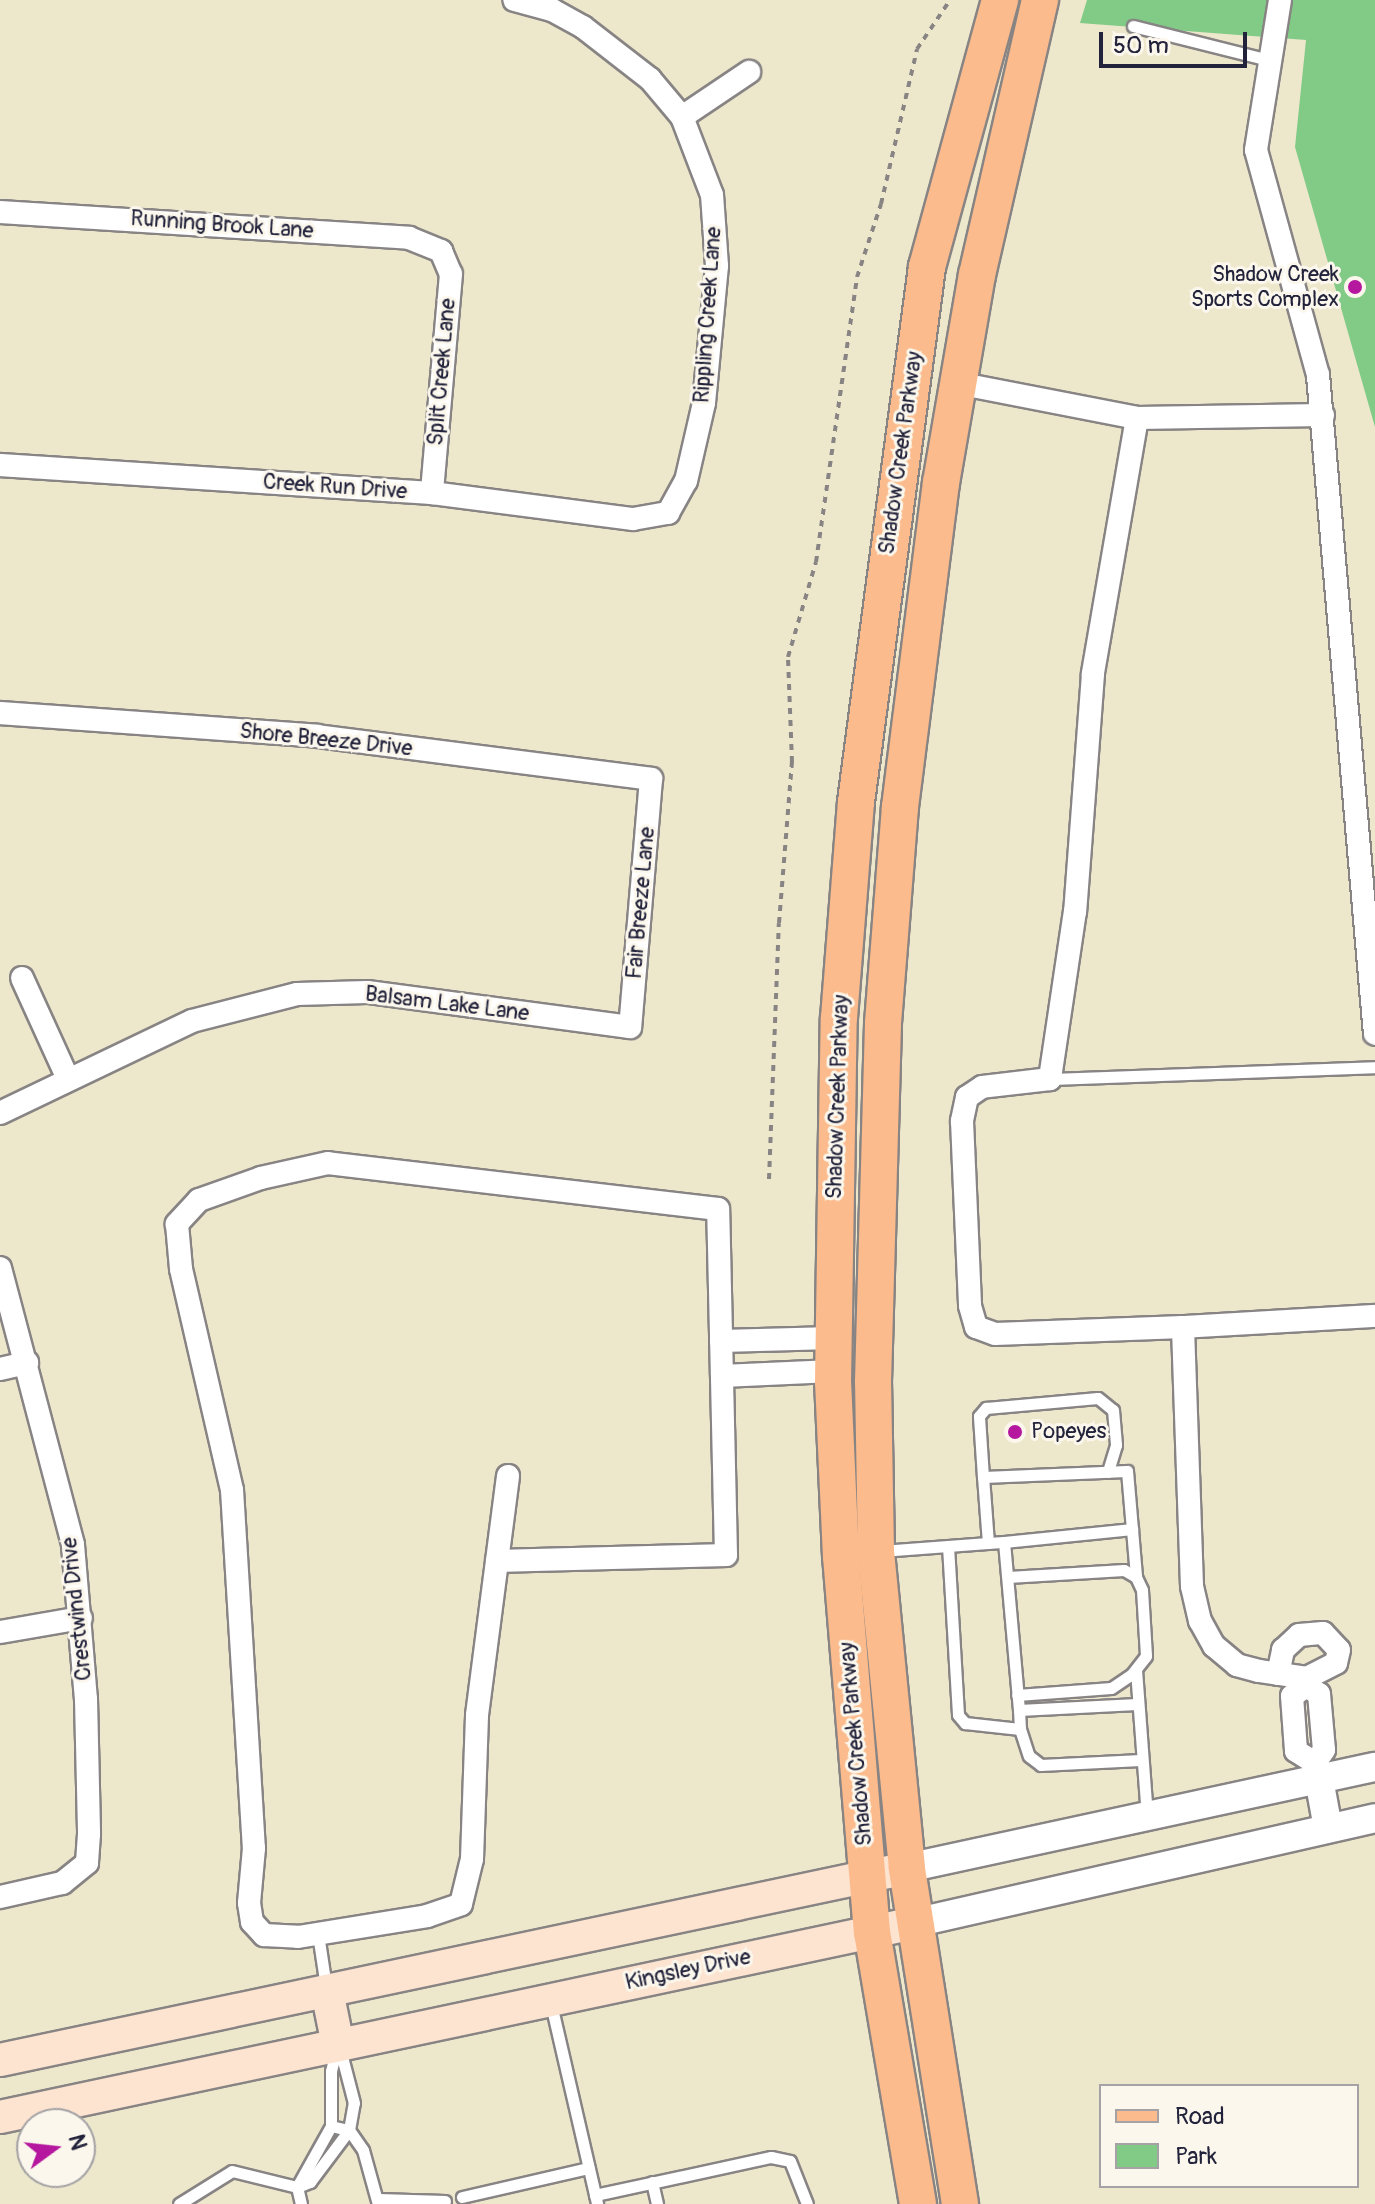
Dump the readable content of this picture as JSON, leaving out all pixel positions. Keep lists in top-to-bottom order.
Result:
{
  "streets": {
    "main road": ["Shadow Creek Parkway", "Kingsley Drive"],
    "street": [
      "Running Brook Lane",
      "Rippling Creek Lane",
      "Split Creek Lane",
      "Creek Run Drive",
      "Shore Breeze Drive",
      "Fair Breeze Lane",
      "Balsam Lake Lane",
      "Crestwind Drive"
    ]
  },
  "crossings": [
    ["Running Brook Lane", "Split Creek Lane"],
    ["Rippling Creek Lane", "Creek Run Drive"],
    ["Split Creek Lane", "Creek Run Drive"],
    ["Shadow Creek Parkway", "Kingsley Drive"],
    ["Shore Breeze Drive", "Fair Breeze Lane"],
    ["Fair Breeze Lane", "Balsam Lake Lane"]
  ],
  "places": ["Shadow Creek Sports Complex", "Popeyes"],
  "legend": ["Road", "Park"],
  "scale_bar": "50 m",
  "north": "right"
}
